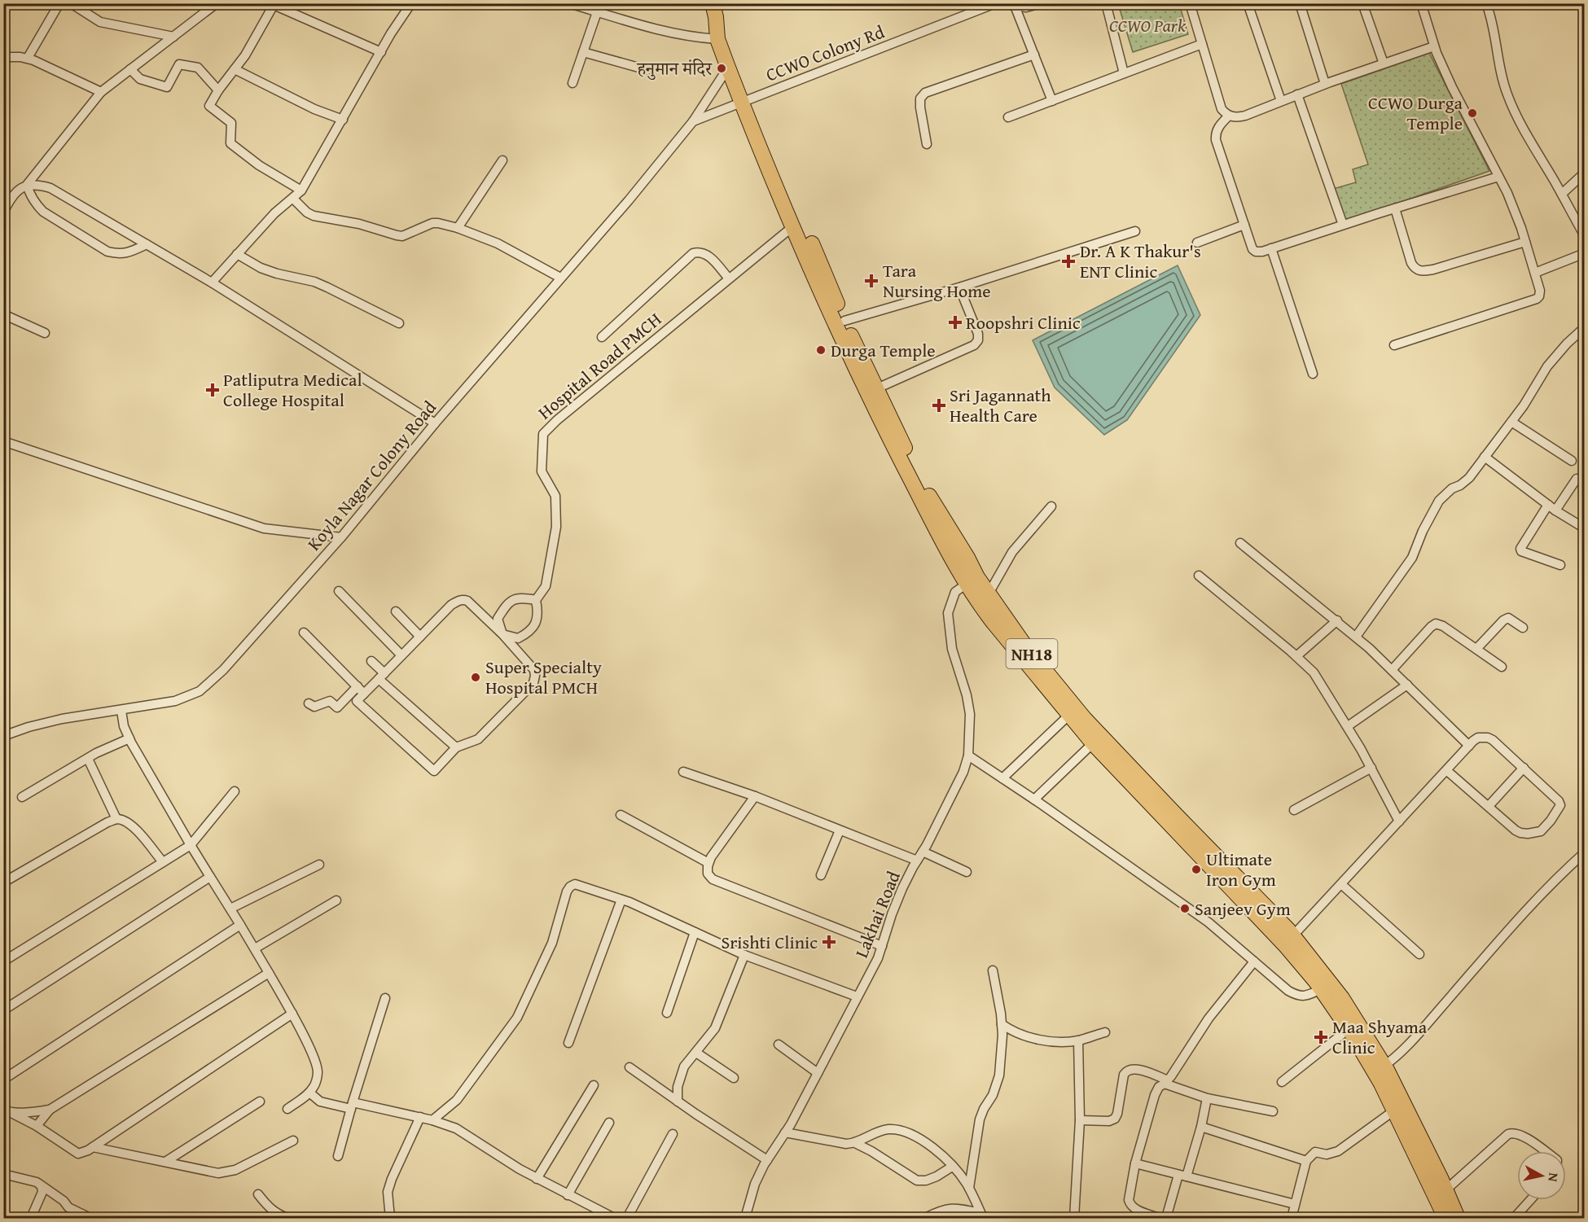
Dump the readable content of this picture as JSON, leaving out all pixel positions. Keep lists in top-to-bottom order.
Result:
{
  "streets": {
    "highway": ["NH18"],
    "street": [
      "CCWO Colony Rd",
      "Hospital Road PMCH",
      "Koyla Nagar Colony Road",
      "Lakhai Road"
    ]
  },
  "crossings": [
    ["CCWO Colony Rd", "Koyla Nagar Colony Road"],
    ["CCWO Colony Rd", "NH18"],
    ["Hospital Road PMCH", "NH18"],
    ["Koyla Nagar Colony Road", "NH18"],
    ["NH18", "Lakhai Road"]
  ],
  "parks": ["CCWO Park"],
  "places": {
    "other": [
      "हनुमान मंदिर",
      "CCWO Durga Temple",
      "Durga Temple",
      "Super Specialty Hospital PMCH",
      "Ultimate Iron Gym",
      "Sanjeev Gym"
    ],
    "health": [
      "Dr. A K Thakur's ENT Clinic",
      "Tara Nursing Home",
      "Roopshri Clinic",
      "Patliputra Medical College Hospital",
      "Sri Jagannath Health Care",
      "Srishti Clinic",
      "Maa Shyama Clinic"
    ]
  },
  "north": "right"
}
